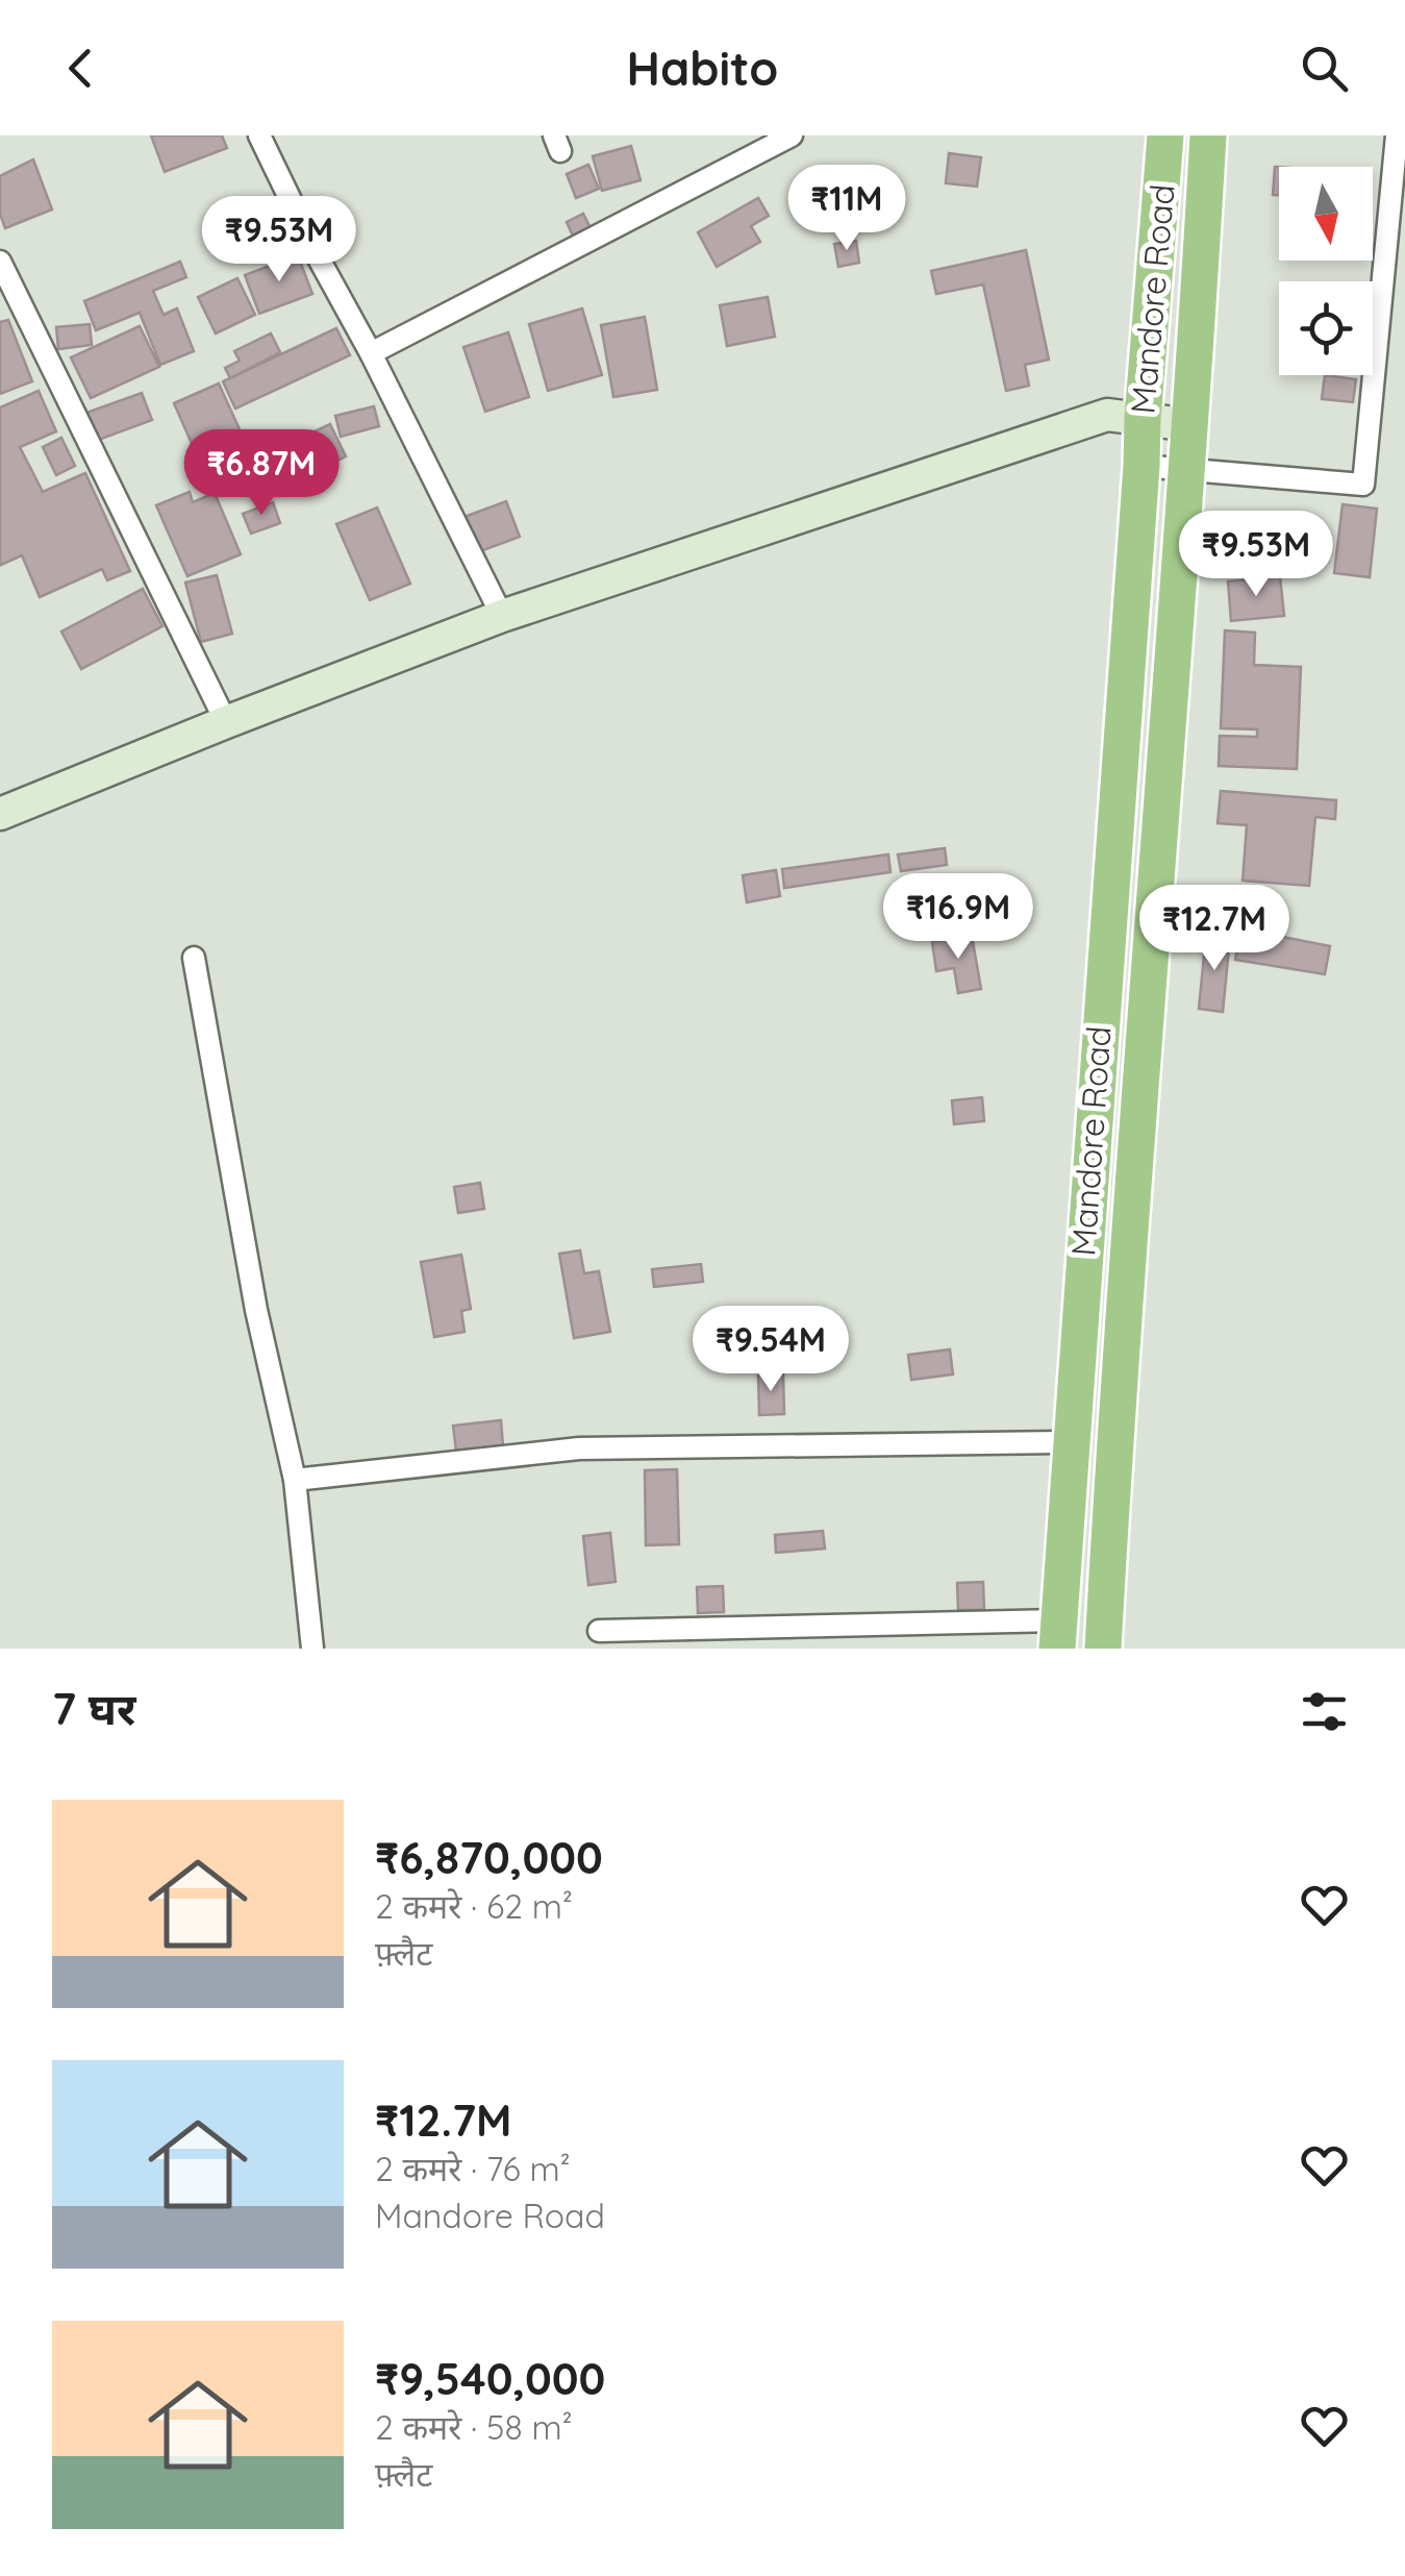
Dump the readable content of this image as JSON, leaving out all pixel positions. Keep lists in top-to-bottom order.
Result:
{
  "streets": {
    "highway": ["Mandore Road"]
  },
  "north": "bottom",
  "page": {
    "header": "Habito",
    "price": [
      "₹11M",
      "₹9.53M",
      "₹6.87M",
      "₹9.53M",
      "₹16.9M",
      "₹12.7M",
      "₹9.54M"
    ],
    "heading": "7 घर",
    "list": [
      {
        "name": "₹6,870,000",
        "note": "2 कमरे · 62 m² · फ़्लैट"
      },
      {
        "name": "₹12.7M",
        "note": "2 कमरे · 76 m² · Mandore Road"
      },
      {
        "name": "₹9,540,000",
        "note": "2 कमरे · 58 m² · फ़्लैट"
      }
    ]
  }
}
